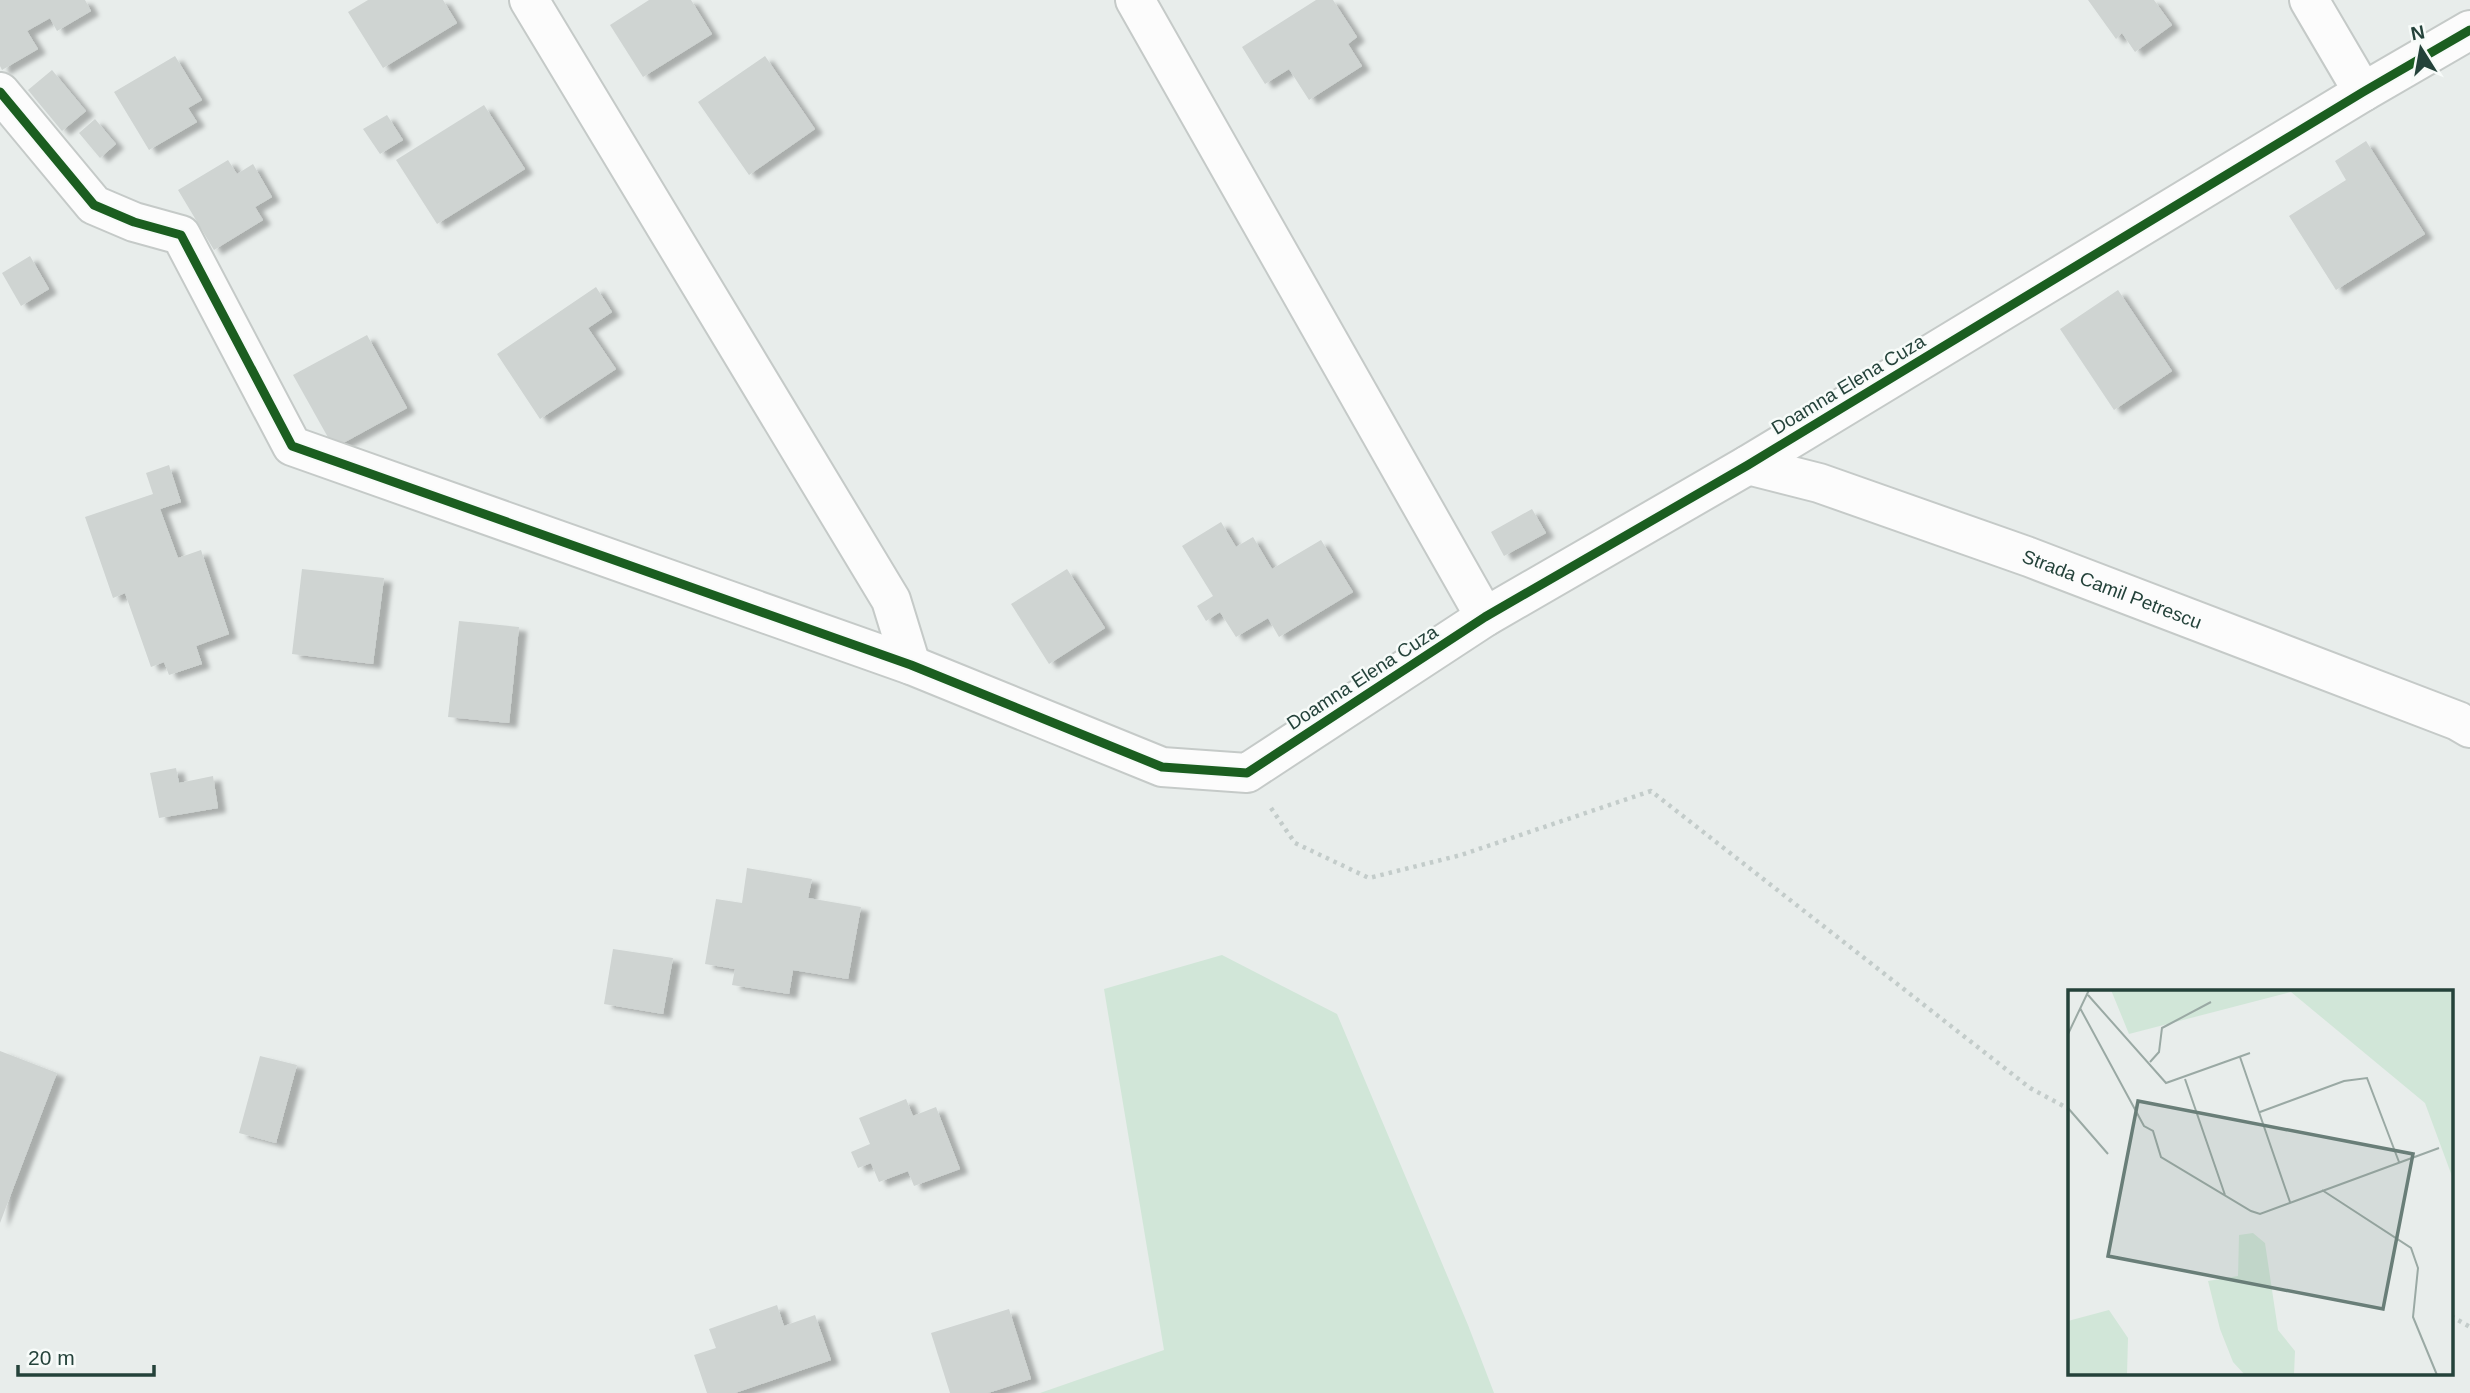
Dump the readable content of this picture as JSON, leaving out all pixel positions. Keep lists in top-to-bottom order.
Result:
{
  "streets": {
    "street": ["Doamna Elena Cuza", "Strada Camil Petrescu"]
  },
  "crossings": [
    ["Doamna Elena Cuza", "Strada Camil Petrescu"]
  ],
  "scale_bar": "20 m",
  "north": "top"
}
